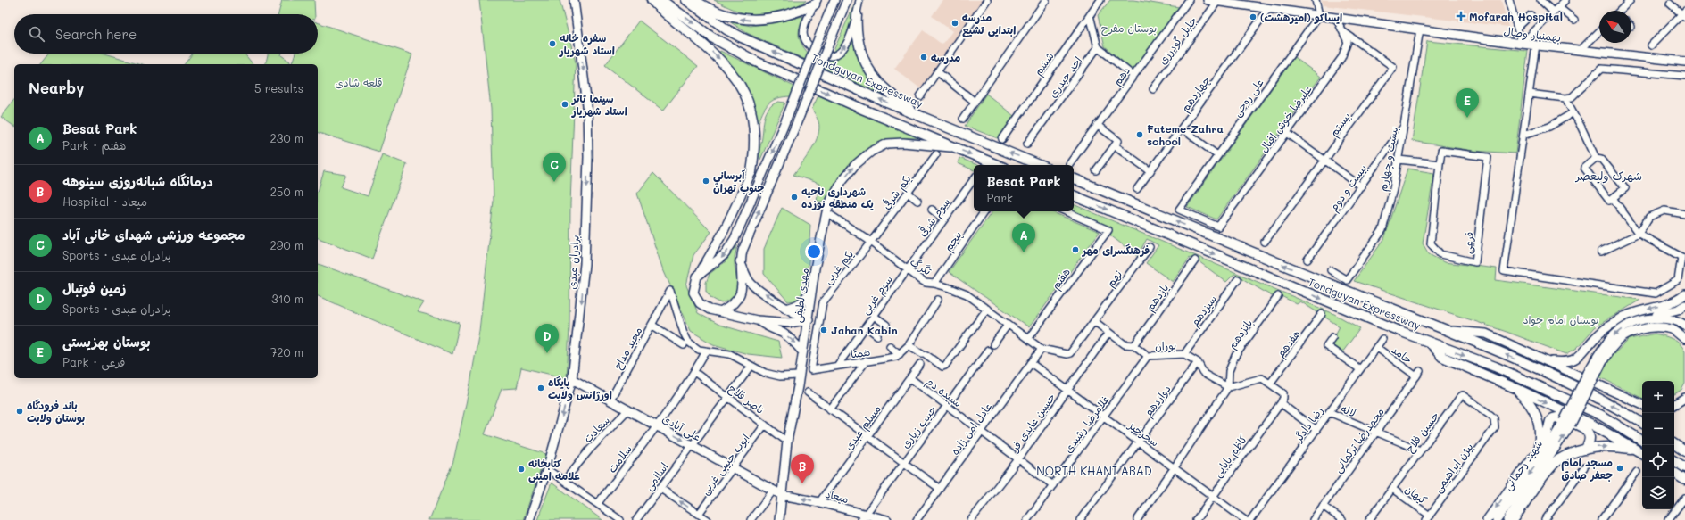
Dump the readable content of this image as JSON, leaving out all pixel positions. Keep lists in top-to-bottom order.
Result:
{
  "streets": {
    "highway": ["Tondguyan Expressway"],
    "main road": [
      "بهمنیار وصال",
      "برادران عبدی",
      "مهدی لطیفی",
      "علی آبادی",
      "شهید رحمانی",
      "میعاد"
    ],
    "street": [
      "جلیل گودرزی",
      "ششم",
      "دهم",
      "احد حیدری",
      "چهاردهم",
      "علی روحی",
      "علیرضا خوش اقبال",
      "بیستم",
      "بیست و چهارم",
      "بیست و دوم",
      "یکم شرقی",
      "سوم شرقی",
      "پنجم",
      "فرعی",
      "تگرگ",
      "یکم غربی",
      "هفتم",
      "نهم",
      "سوم غربی",
      "یازدهم",
      "سیزدهم",
      "پانزدهم",
      "هفدهم",
      "بوران",
      "مجید مداح",
      "همتا",
      "حامد",
      "سپیده دم",
      "ناصر فلاح",
      "دوازدهم",
      "لاله",
      "حسین عابدی‌ فر",
      "غلامرضا رشیدی",
      "رضا دادگر",
      "حبیب زیاری",
      "مسلم عبدی",
      "عادل امن زاده",
      "سعادت",
      "حسین فلاح",
      "سحرخیز",
      "محمدرضا ترکمانی",
      "کاظم بابایی",
      "سلامت",
      "ایوب حبیبی غربی",
      "بیژن ابراهیمی",
      "اسلامی",
      "کیهان"
    ]
  },
  "crossings": [
    ["بهمنیار وصال", "جلیل گودرزی"],
    ["بهمنیار وصال", "چهاردهم"],
    ["بهمنیار وصال", "علی روحی"],
    ["بهمنیار وصال", "علیرضا خوش اقبال"],
    ["بهمنیار وصال", "بیست و چهارم"],
    ["علی روحی", "علیرضا خوش اقبال"],
    ["علیرضا خوش اقبال", "بیستم"],
    ["بیست و چهارم", "بیست و دوم"],
    ["یکم شرقی", "تگرگ"],
    ["یکم شرقی", "یکم غربی"],
    ["سوم شرقی", "تگرگ"],
    ["سوم شرقی", "سوم غربی"],
    ["پنجم", "تگرگ"],
    ["برادران عبدی", "علی آبادی"],
    ["تگرگ", "یکم غربی"],
    ["تگرگ", "هفتم"],
    ["تگرگ", "سوم غربی"],
    ["تگرگ", "مهدی لطیفی"],
    ["یکم غربی", "همتا"],
    ["نهم", "بوران"],
    ["سوم غربی", "همتا"],
    ["مهدی لطیفی", "ناصر فلاح"],
    ["مهدی لطیفی", "علی آبادی"],
    ["مهدی لطیفی", "میعاد"],
    ["یازدهم", "بوران"],
    ["سیزدهم", "بوران"],
    ["پانزدهم", "بوران"],
    ["بوران", "دوازدهم"],
    ["بوران", "حسین عابدی‌ فر"],
    ["بوران", "غلامرضا رشیدی"],
    ["مجید مداح", "علی آبادی"],
    ["مجید مداح", "سلامت"],
    ["حامد", "رضا دادگر"],
    ["حامد", "محمدرضا ترکمانی"],
    ["سپیده دم", "حسین عابدی‌ فر"],
    ["سپیده دم", "غلامرضا رشیدی"],
    ["سپیده دم", "حبیب زیاری"],
    ["سپیده دم", "مسلم عبدی"],
    ["سپیده دم", "عادل امن زاده"],
    ["ناصر فلاح", "سلامت"],
    ["ناصر فلاح", "ایوب حبیبی غربی"],
    ["ناصر فلاح", "اسلامی"],
    ["دوازدهم", "سحرخیز"],
    ["لاله", "رضا دادگر"],
    ["لاله", "حسین فلاح"],
    ["لاله", "محمدرضا ترکمانی"],
    ["حسین عابدی‌ فر", "سحرخیز"],
    ["غلامرضا رشیدی", "سحرخیز"],
    ["حبیب زیاری", "میعاد"],
    ["علی آبادی", "سعادت"],
    ["علی آبادی", "سلامت"],
    ["علی آبادی", "ایوب حبیبی غربی"],
    ["علی آبادی", "اسلامی"],
    ["علی آبادی", "میعاد"],
    ["مسلم عبدی", "میعاد"],
    ["عادل امن زاده", "سحرخیز"],
    ["حسین فلاح", "بیژن ابراهیمی"],
    ["حسین فلاح", "کیهان"],
    ["سحرخیز", "کاظم بابایی"],
    ["بیژن ابراهیمی", "کیهان"]
  ],
  "one_way": ["برادران عبدی", "میعاد"],
  "districts": ["شهرک ولیعصر", "NORTH KHANI ABAD"],
  "parks": ["بوستان مفرح", "قلعه شادی", "بوستان امام جواد"],
  "places": {
    "health": ["Mofarah Hospital"],
    "other": [
      "ایساکو (امیرهشت)",
      "مدرسه ابتدایی تشیع",
      "سفره خانه استاد شهریار",
      "مدرسه",
      "سینما تاتر استاد شهریار",
      "Fateme-Zahra school",
      "آبرساني جنوب تهران",
      "شهرداری ناحیه یک منطقه نوزده",
      "فرهنگسرای مهر",
      "Jahan Kabin",
      "پایگاه اورژانس ولایت",
      "باند فرودگاه بوستان ولایت",
      "مسجد امام جعفر صادق",
      "کتابخانه علامه امینی"
    ]
  },
  "north": "top left",
  "page": {
    "search": "Search here",
    "heading": ["Nearby", "5 results"],
    "pins": [
      "E",
      "C",
      "A",
      "D",
      "B"
    ],
    "list": [
      {
        "mark": "A",
        "name": "Besat Park",
        "note": "Park · هفتم",
        "value": "230 m"
      },
      {
        "mark": "B",
        "name": "درمانگاه شبانه‌روزی سینوهه",
        "note": "Hospital · میعاد",
        "value": "250 m"
      },
      {
        "mark": "C",
        "name": "مجموعه ورزشی شهدای خانی آباد",
        "note": "Sports · برادران عبدی",
        "value": "290 m"
      },
      {
        "mark": "D",
        "name": "زمین فوتبال",
        "note": "Sports · برادران عبدی",
        "value": "310 m"
      },
      {
        "mark": "E",
        "name": "بوستان بهزیستی",
        "note": "Park · فرعی",
        "value": "720 m"
      }
    ],
    "popup": ["Besat Park", "Park"],
    "map_buttons": ["+", "−"]
  }
}
